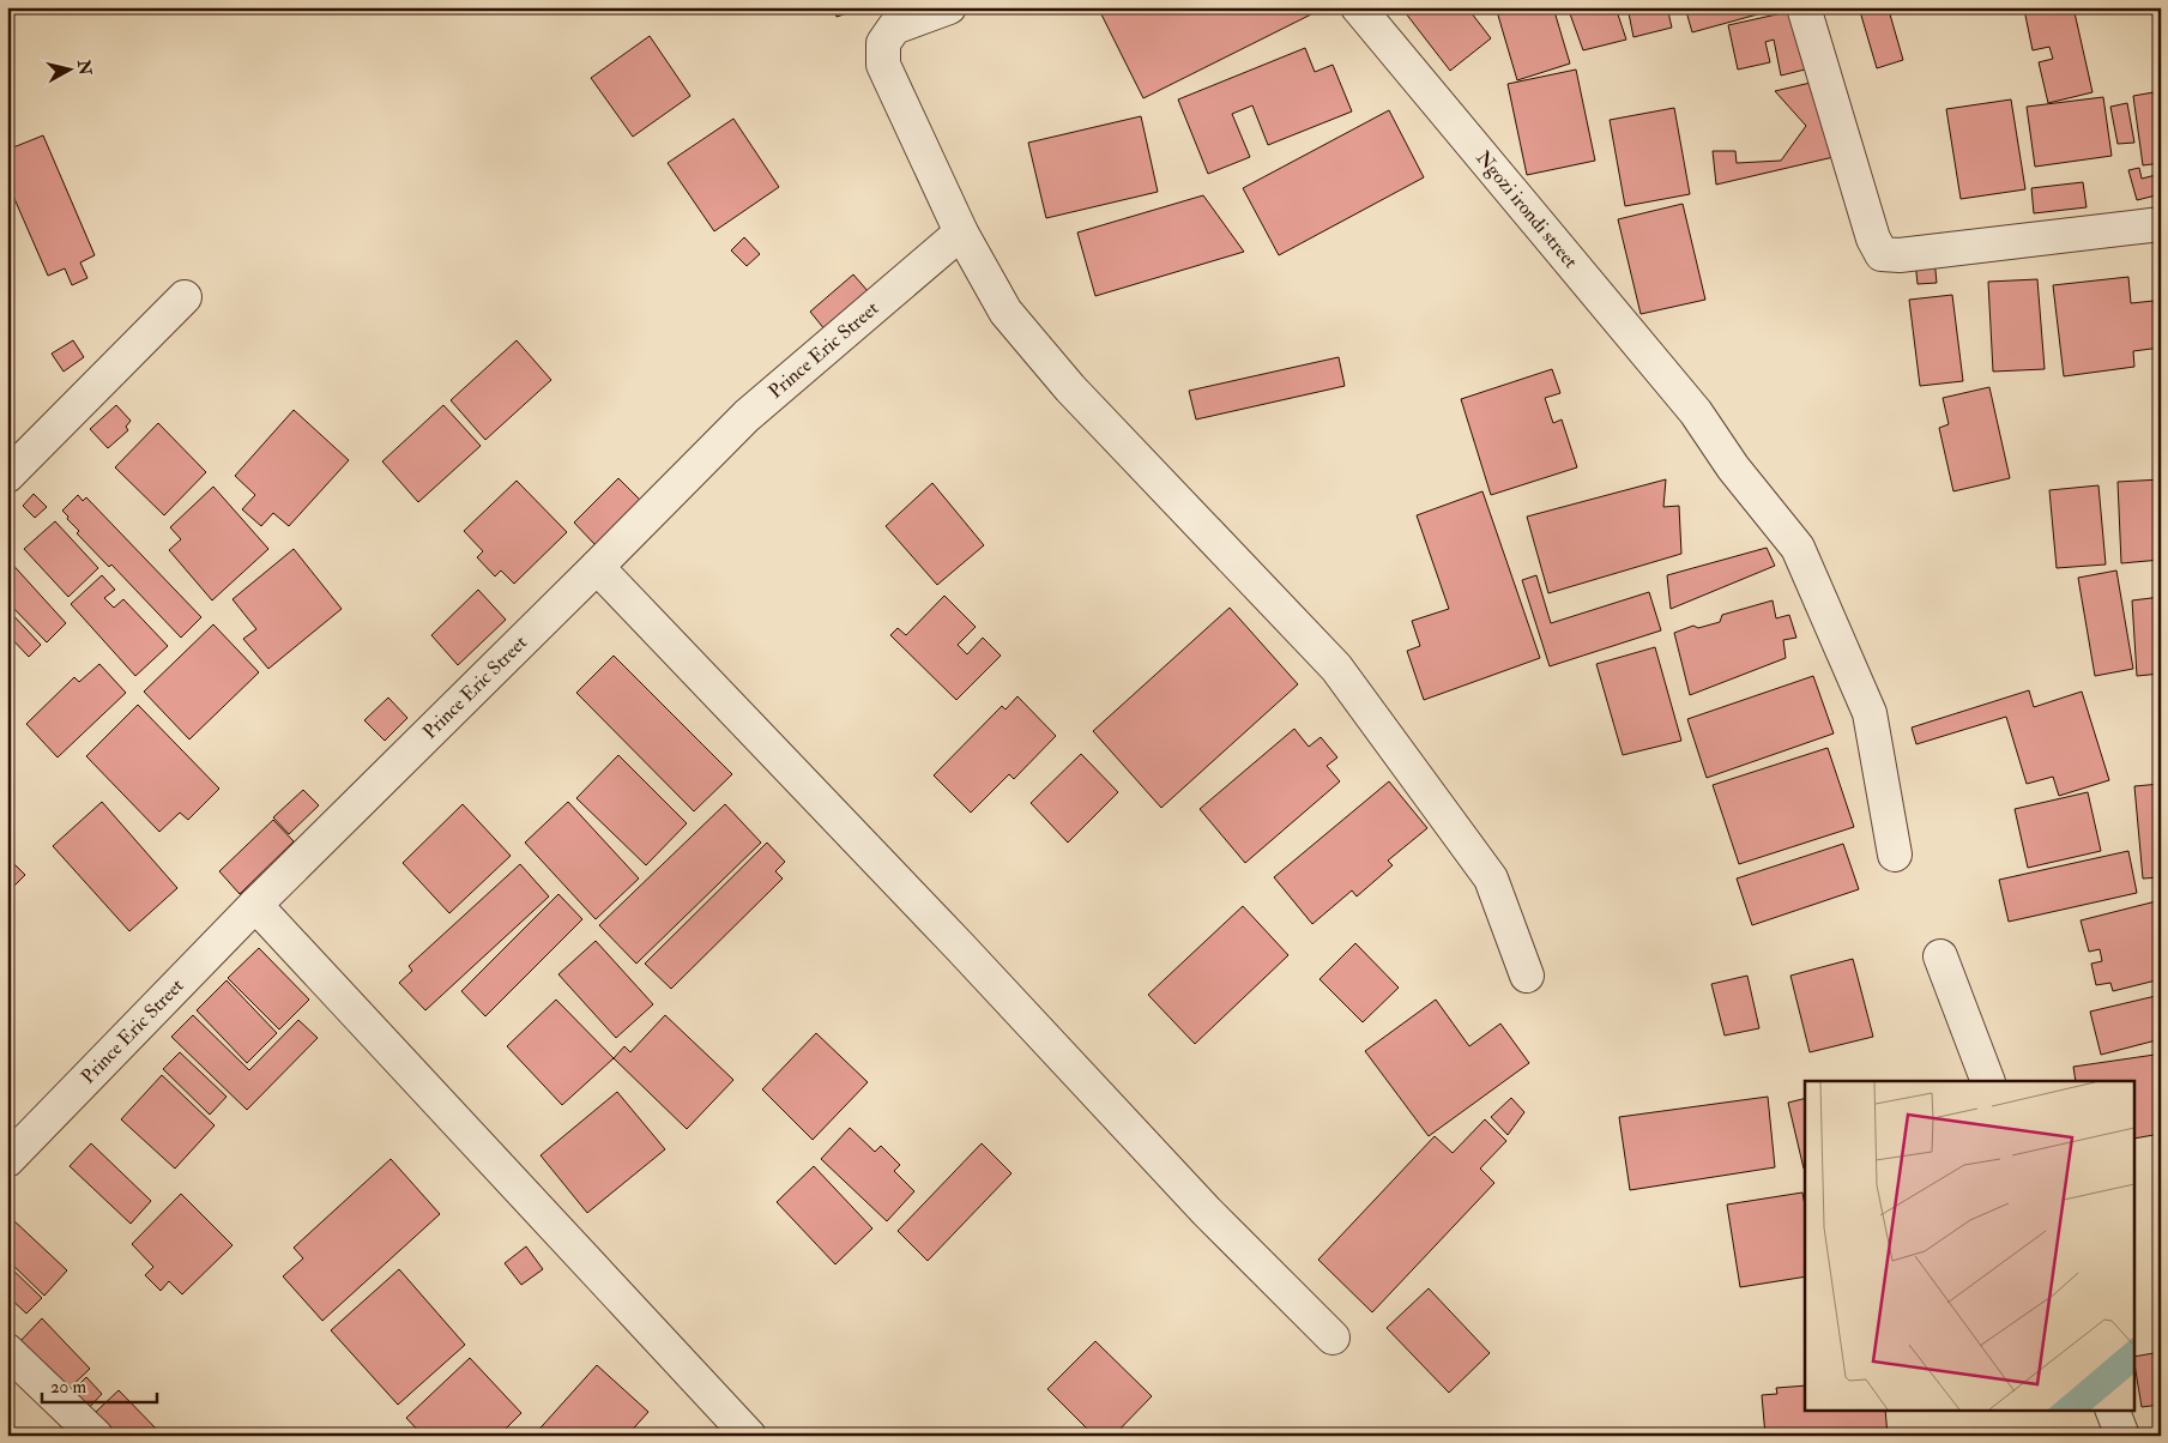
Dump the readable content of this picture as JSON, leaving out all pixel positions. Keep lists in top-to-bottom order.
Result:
{
  "streets": {
    "street": ["Ngozi irondi street", "Prince Eric Street"]
  },
  "scale_bar": "20 m",
  "north": "right"
}
